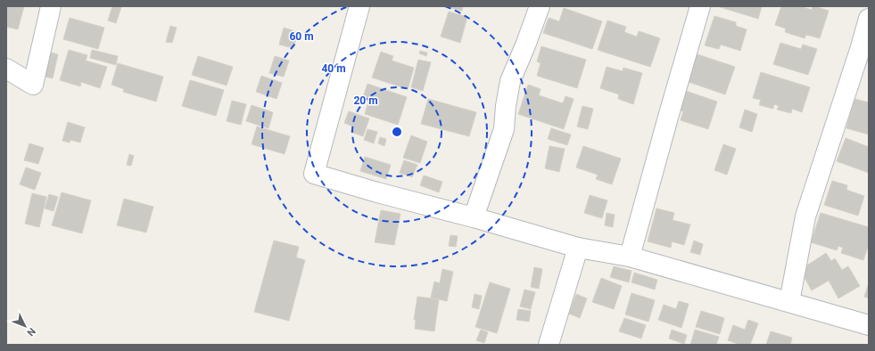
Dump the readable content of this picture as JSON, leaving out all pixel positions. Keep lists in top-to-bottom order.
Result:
{
  "north": "bottom right",
  "rings": ["60 m", "40 m", "20 m"]
}
